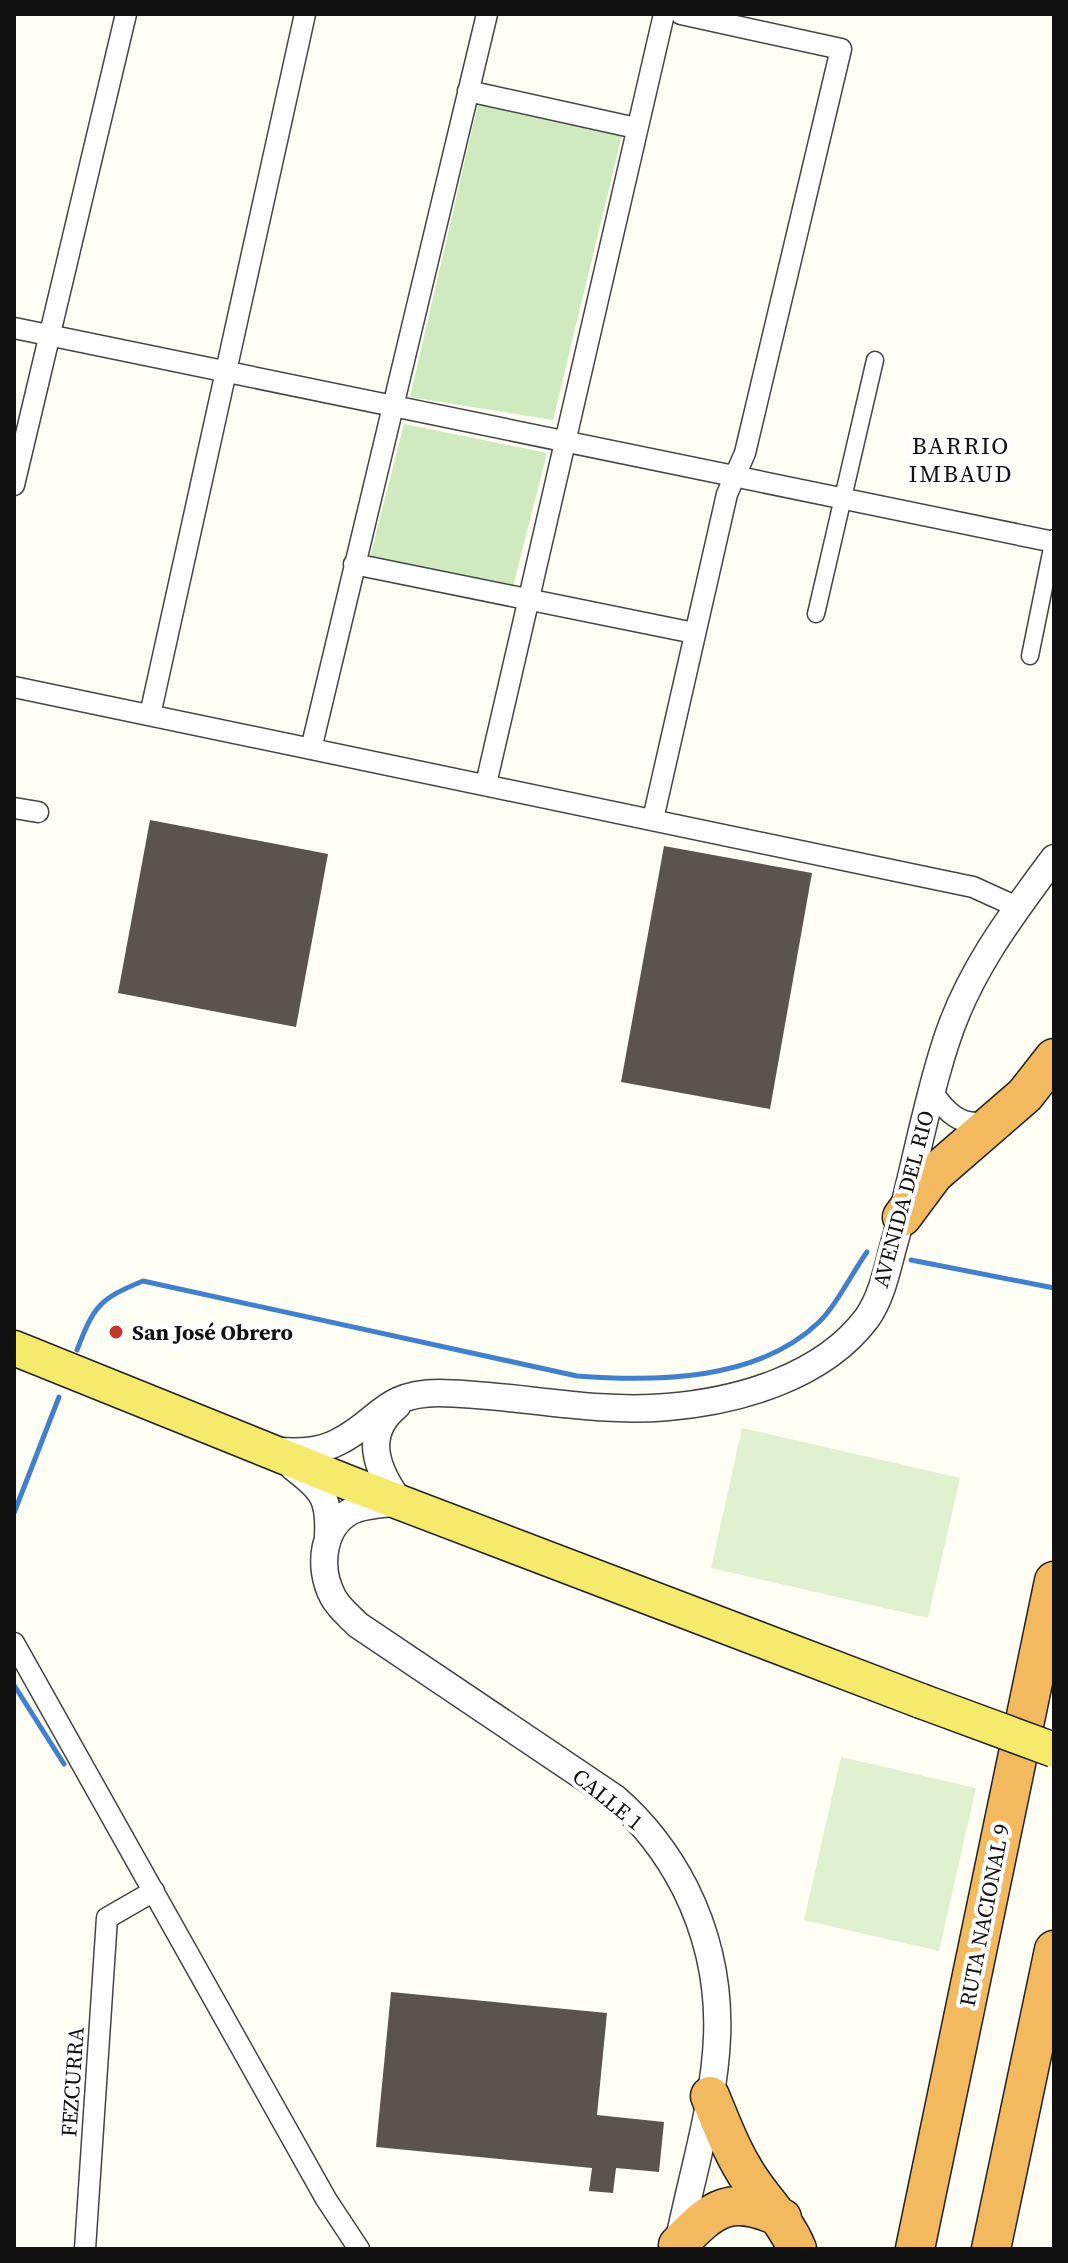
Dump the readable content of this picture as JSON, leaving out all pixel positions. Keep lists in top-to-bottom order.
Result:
{
  "streets": {
    "highway": ["RUTA NACIONAL 9"],
    "street": ["AVENIDA DEL RIO", "CALLE 1", "FEZCURRA"]
  },
  "crossings": [
    ["AVENIDA DEL RIO", "CALLE 1"]
  ],
  "districts": ["BARRIO IMBAUD"],
  "places": ["San José Obrero"]
}
